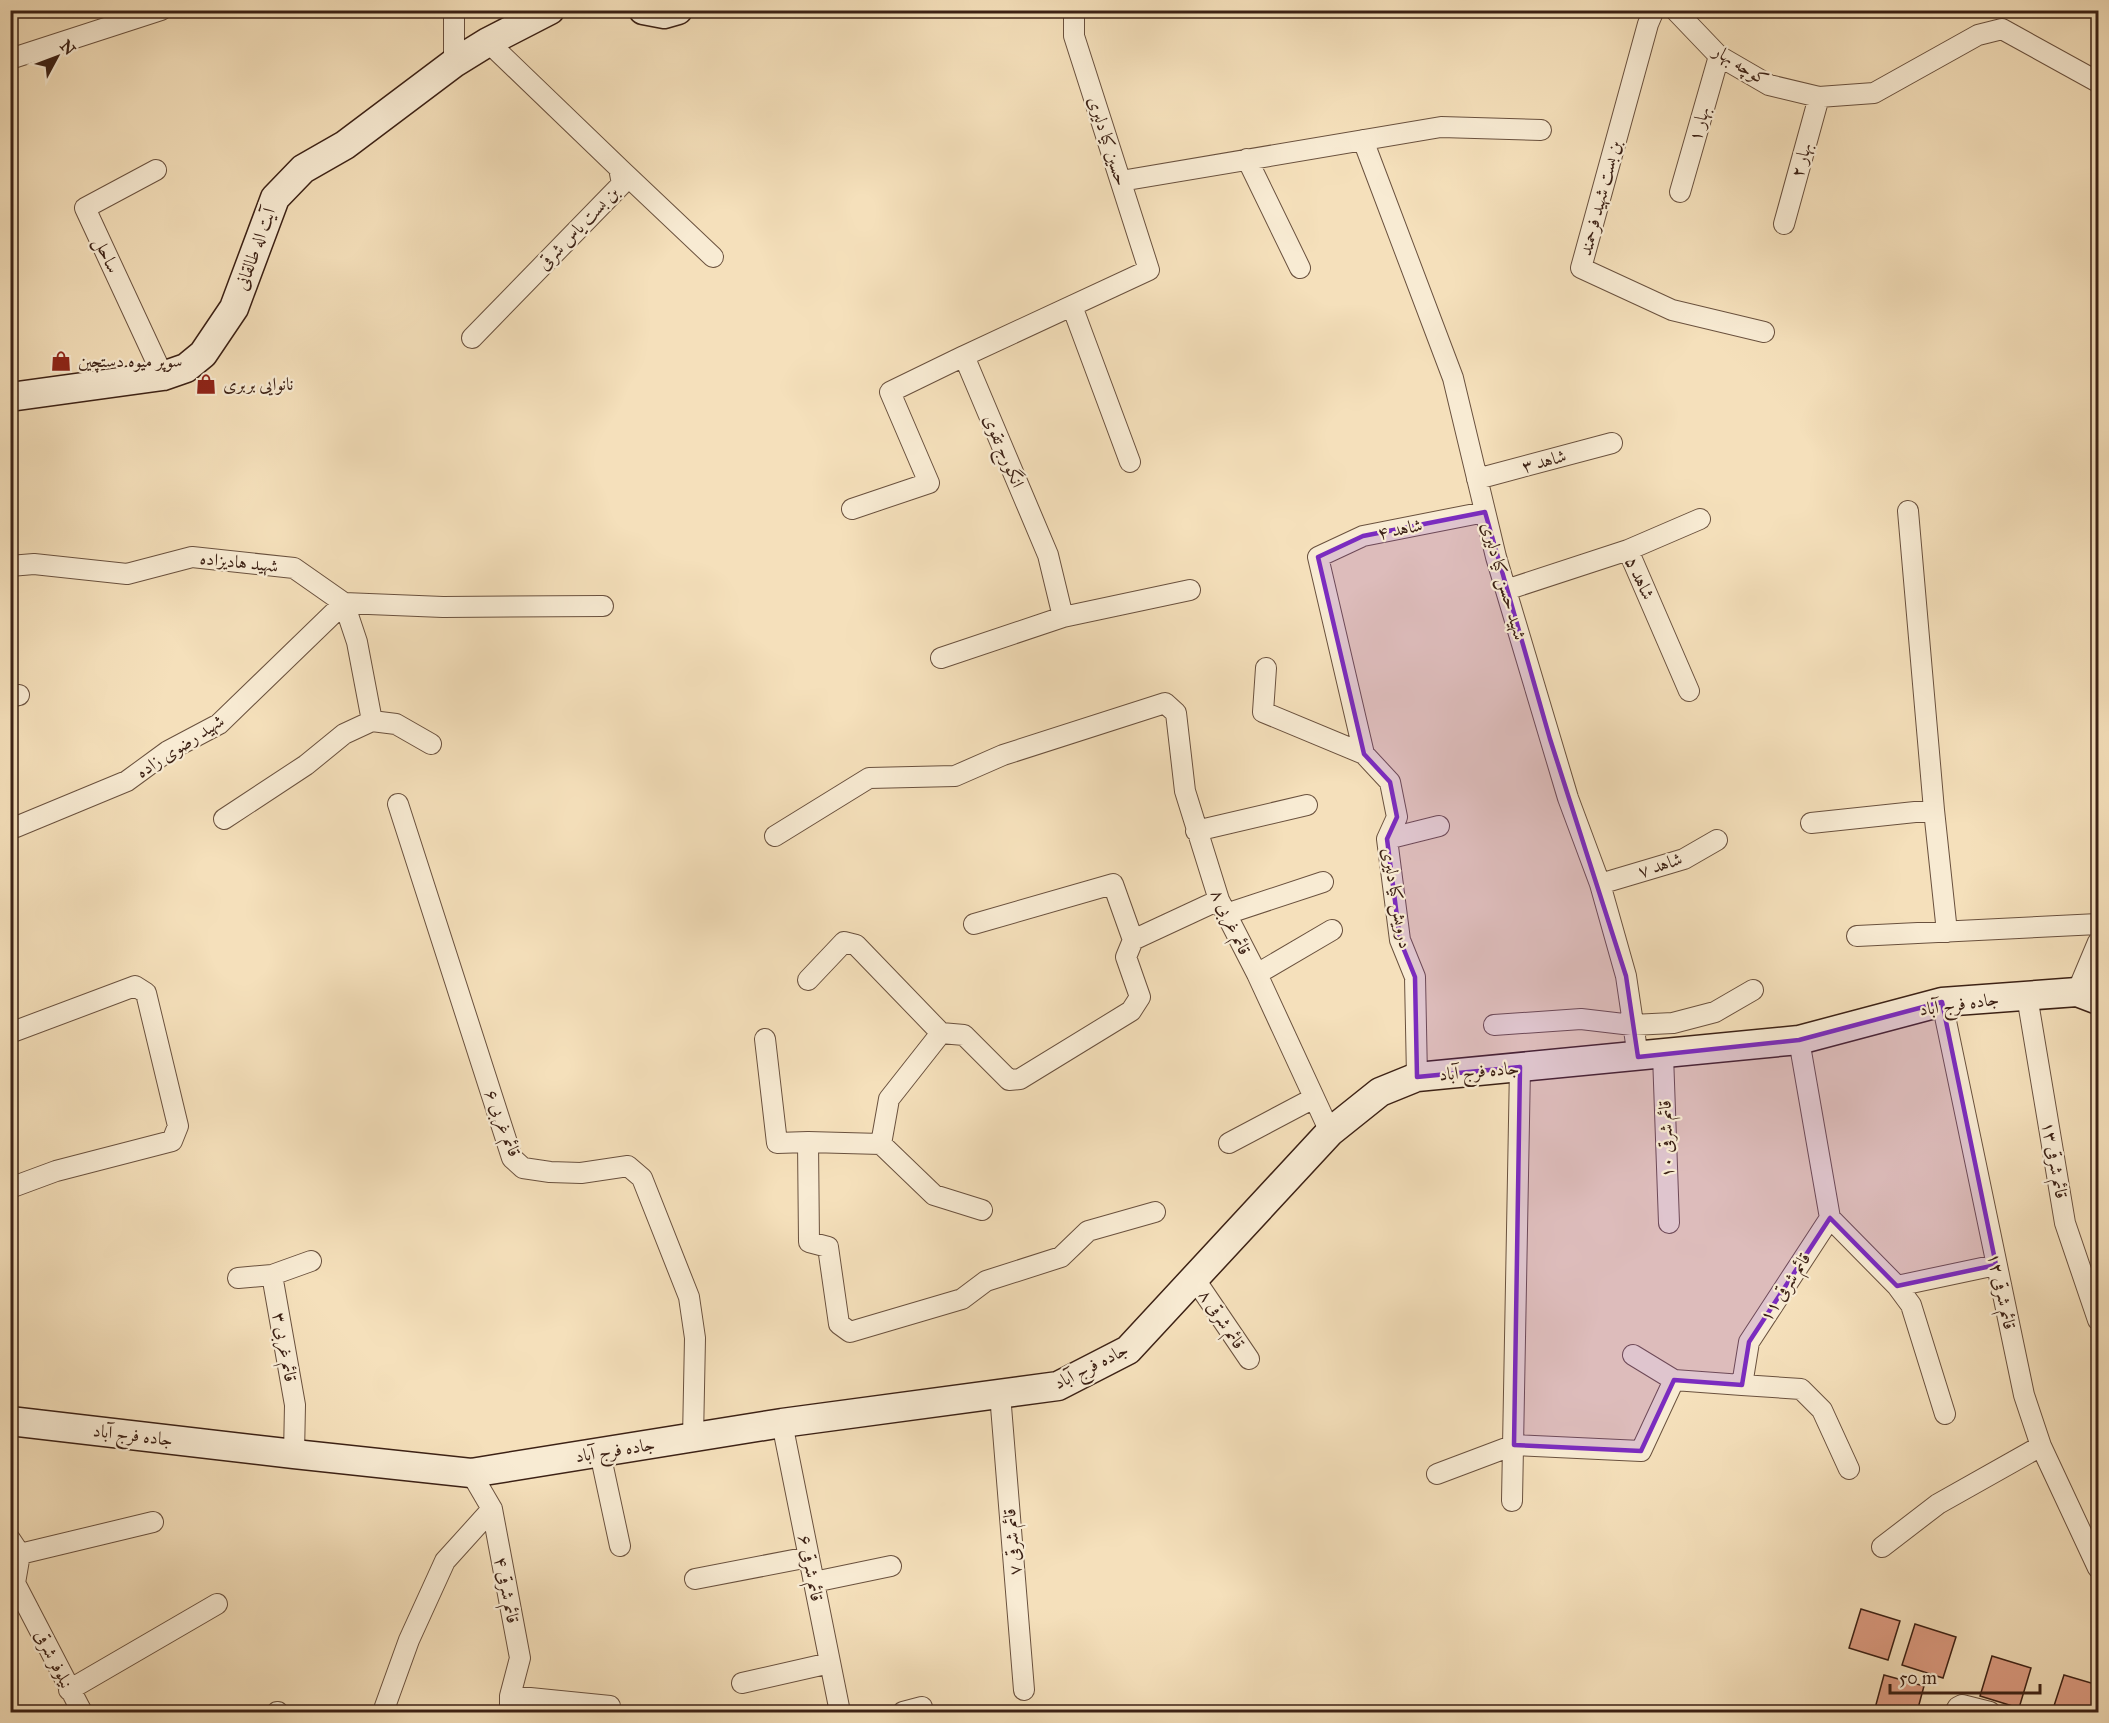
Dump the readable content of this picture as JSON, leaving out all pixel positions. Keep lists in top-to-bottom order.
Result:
{
  "streets": {
    "street": [
      "کوچه بهار",
      "بهار ۱",
      "حسین کیا دلیری",
      "بهار ۲",
      "بن بست شهید فرحمند",
      "بن بست یاس شرقی",
      "آیت اله طالقانی",
      "ساحل",
      "انگورج تقوی",
      "شاهد ۳",
      "شاهد ۴",
      "شهید هادیزاده",
      "شاهد ۵",
      "شهید حسن کیا دلیری",
      "شهید رضوی زاده",
      "شاهد ۷",
      "درویش کیا دلیری",
      "قائم غربی ۸",
      "جاده فرج آباد",
      "قائم غربی ۶",
      "قائم شرقی ۱۰",
      "قائم شرقی ۱۳",
      "قائم شرقی ۱۱",
      "قائم شرقی ۱۲",
      "قائم شرقی ۸",
      "قائم غربی ۳",
      "قائم شرقی ۷",
      "قائم شرقی ۶",
      "قائم شرقی ۴",
      "نیلوفر شرقی"
    ]
  },
  "crossings": [
    ["کوچه بهار", "بهار ۱"],
    ["کوچه بهار", "بهار ۲"],
    ["بن بست یاس شرقی", "آیت اله طالقانی"],
    ["آیت اله طالقانی", "ساحل"],
    ["شاهد ۳", "شهید حسن کیا دلیری"],
    ["شاهد ۴", "شهید حسن کیا دلیری"],
    ["شاهد ۴", "درویش کیا دلیری"],
    ["شهید هادیزاده", "شهید رضوی زاده"],
    ["شاهد ۵", "شهید حسن کیا دلیری"],
    ["شهید حسن کیا دلیری", "شاهد ۷"],
    ["شهید حسن کیا دلیری", "قائم شرقی ۱۰"],
    ["درویش کیا دلیری", "جاده فرج آباد"],
    ["قائم غربی ۸", "جاده فرج آباد"],
    ["جاده فرج آباد", "قائم غربی ۶"],
    ["جاده فرج آباد", "قائم شرقی ۱۰"],
    ["جاده فرج آباد", "قائم شرقی ۱۳"],
    ["جاده فرج آباد", "قائم شرقی ۱۲"],
    ["جاده فرج آباد", "قائم شرقی ۸"],
    ["جاده فرج آباد", "قائم غربی ۳"],
    ["جاده فرج آباد", "قائم شرقی ۷"],
    ["جاده فرج آباد", "قائم شرقی ۶"],
    ["جاده فرج آباد", "قائم شرقی ۴"]
  ],
  "places": {
    "shop": ["سوپر میوه دستچین", "نانوایی بربری"]
  },
  "scale_bar": "50 m",
  "north": "top right"
}
